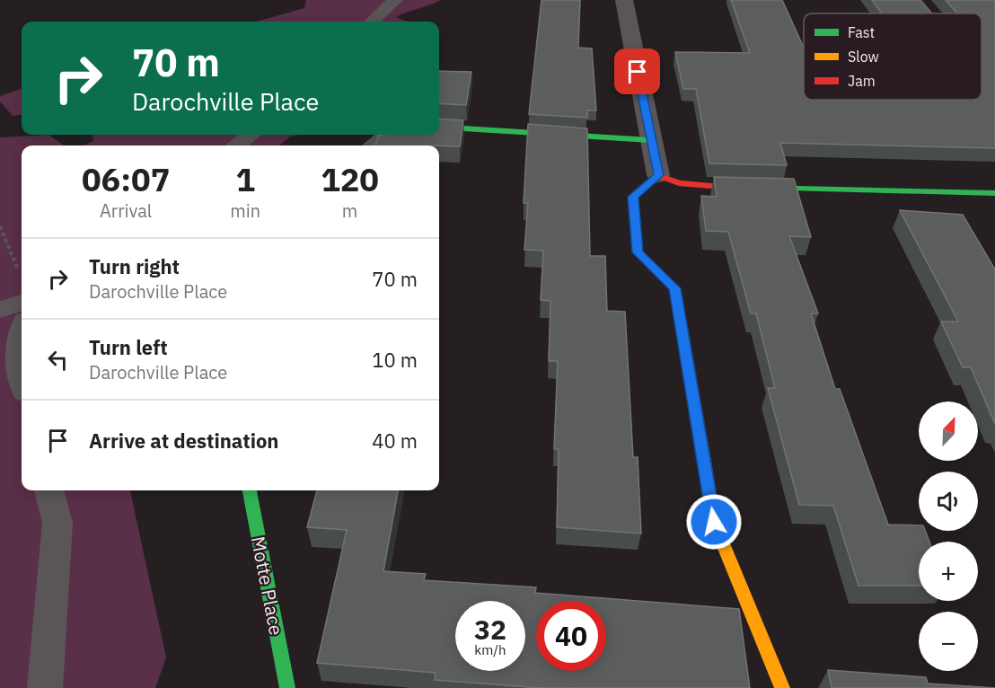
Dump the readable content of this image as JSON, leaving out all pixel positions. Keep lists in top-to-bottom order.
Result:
{
  "streets": {
    "street": ["Motte Place"]
  },
  "legend": ["Fast", "Slow", "Jam"],
  "north": "top right",
  "page": {
    "turn": ["70 m", "Darochville Place"],
    "eta": [
      "06:07",
      "Arrival",
      "1",
      "min",
      "120",
      "m"
    ],
    "list": [
      {
        "name": "Turn right",
        "note": "Darochville Place",
        "value": "70 m"
      },
      {
        "name": "Turn left",
        "note": "Darochville Place",
        "value": "10 m"
      },
      {
        "name": "Arrive at destination",
        "value": "40 m"
      }
    ],
    "map_buttons": ["+", "−"],
    "speed": "32 km/h",
    "limit": "40"
  }
}
